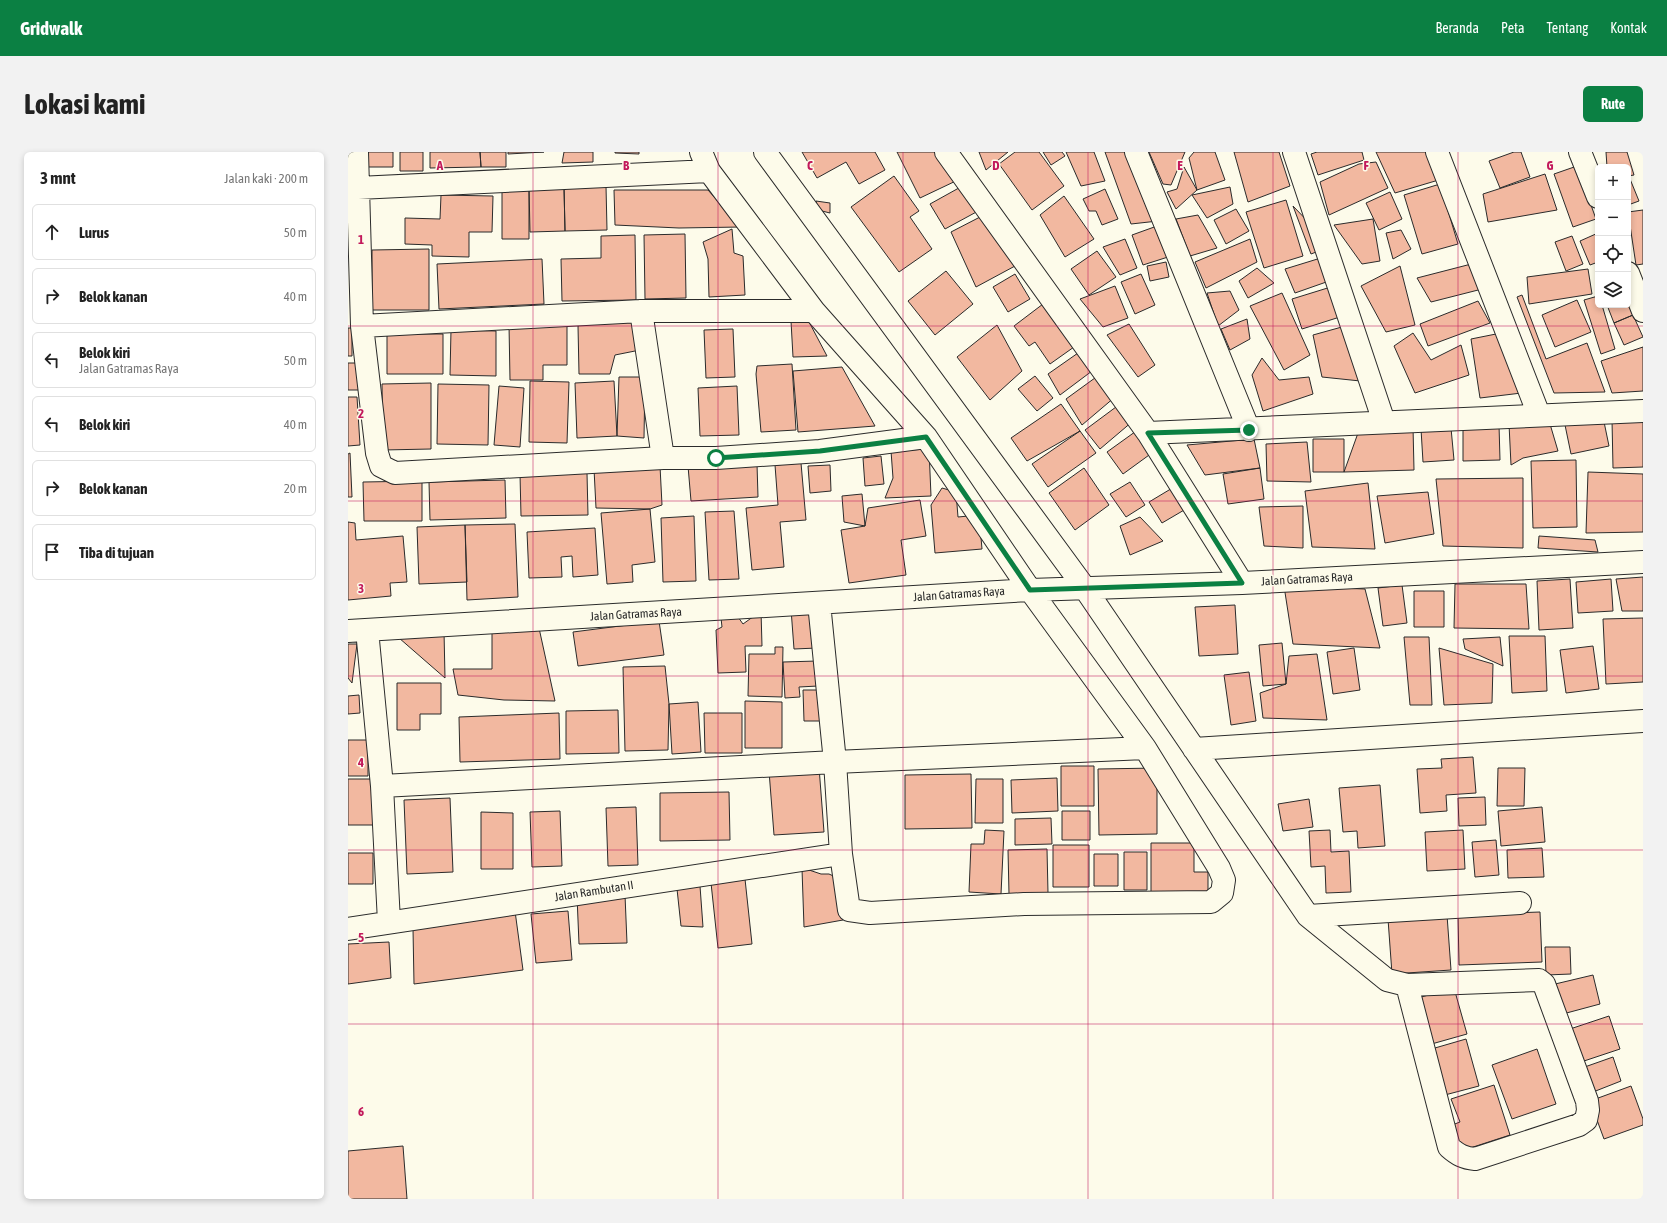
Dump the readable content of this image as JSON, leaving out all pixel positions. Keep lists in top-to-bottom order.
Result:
{
  "streets": {
    "street": ["Jalan Gatramas Raya", "Jalan Rambutan II"]
  },
  "page": {
    "header": "Gridwalk",
    "nav": [
      "Beranda",
      "Peta",
      "Tentang",
      "Kontak"
    ],
    "buttons": "Rute",
    "title": "Lokasi kami",
    "heading": ["3 mnt", "Jalan kaki · 200 m"],
    "map_buttons": ["+", "−"],
    "list": [
      ["Lurus", "50 m"],
      ["Belok kanan", "40 m"],
      ["Belok kiri", "Jalan Gatramas Raya", "50 m"],
      ["Belok kiri", "40 m"],
      ["Belok kanan", "20 m"],
      "Tiba di tujuan"
    ]
  },
  "grid": {
    "columns": [
      "A",
      "B",
      "C",
      "D",
      "E",
      "F",
      "G"
    ],
    "rows": [
      "1",
      "2",
      "3",
      "4",
      "5",
      "6"
    ]
  }
}
